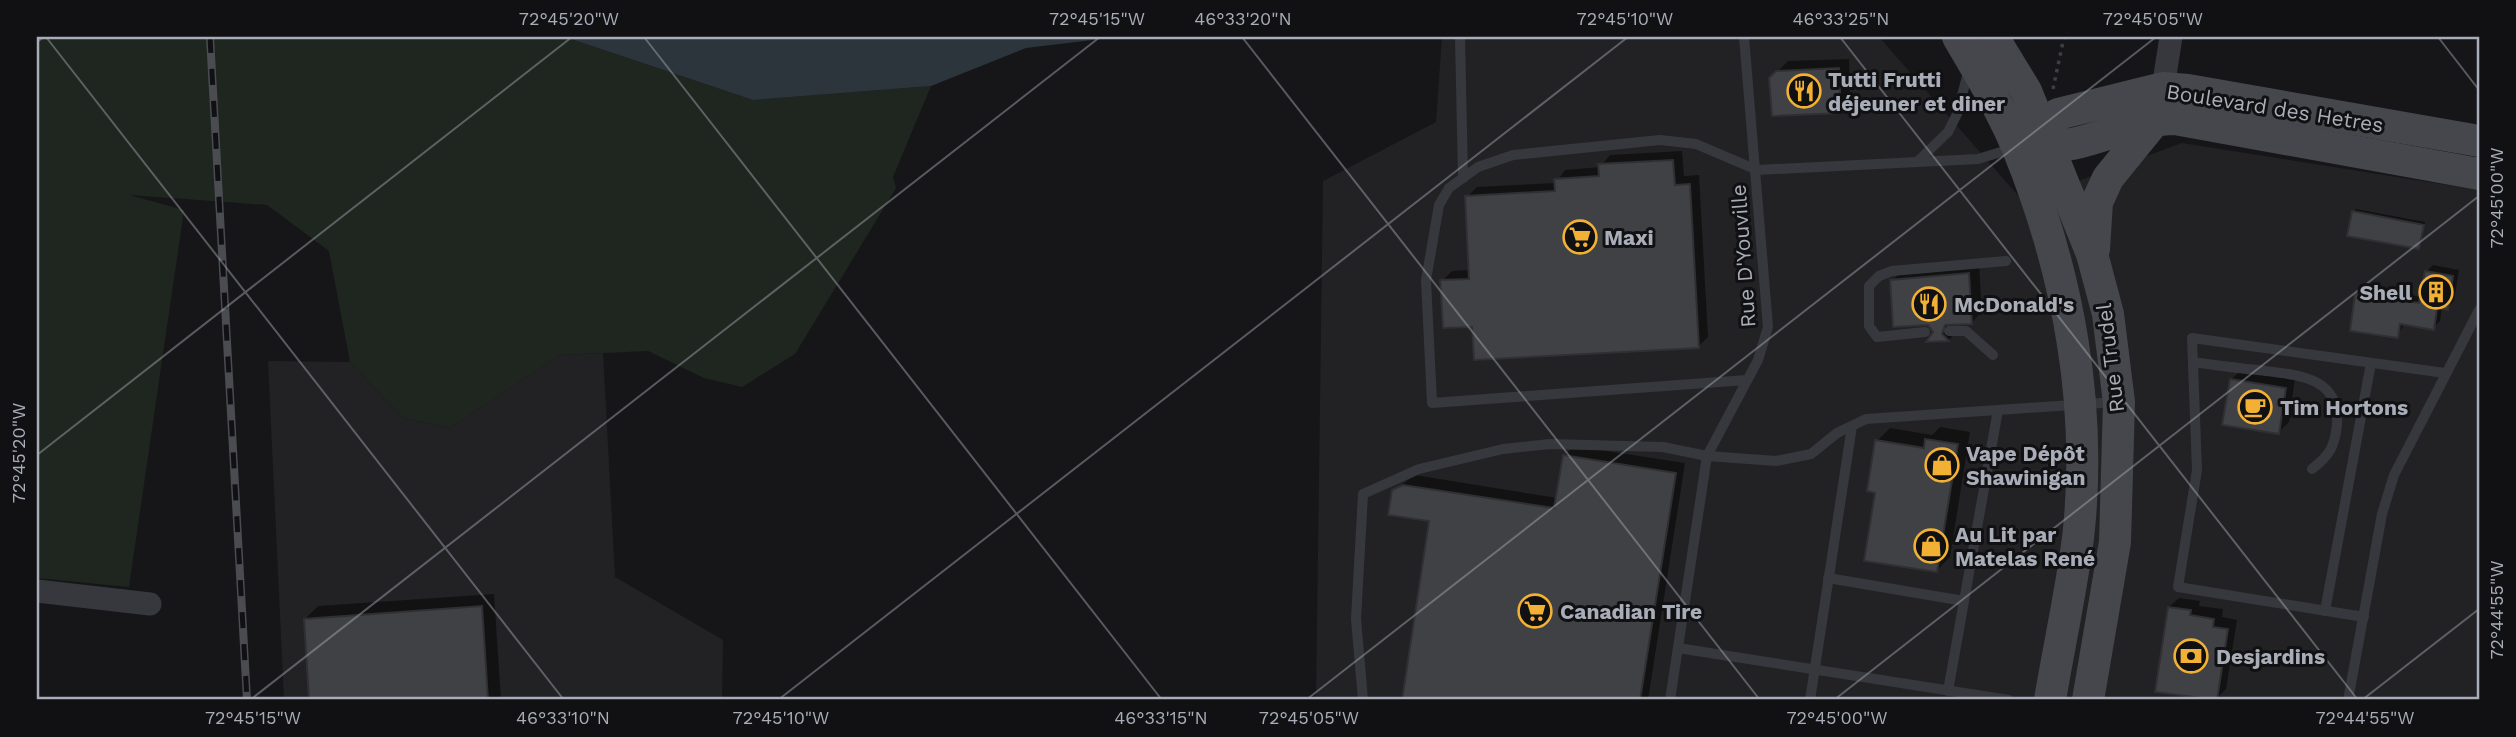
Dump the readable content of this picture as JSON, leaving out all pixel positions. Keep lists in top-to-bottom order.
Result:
{
  "streets": {
    "main road": ["Boulevard des Hetres", "Rue Trudel"],
    "lane": ["Rue D'Youville"]
  },
  "crossings": [
    ["Boulevard des Hetres", "Rue D'Youville"],
    ["Boulevard des Hetres", "Rue Trudel"]
  ],
  "places": {
    "restaurant": ["Tutti Frutti déjeuner et diner", "McDonald's"],
    "supermarket": ["Maxi", "Canadian Tire"],
    "building": ["Shell"],
    "cafe": ["Tim Hortons"],
    "shop": ["Vape Dépôt Shawinigan", "Au Lit par Matelas René"],
    "bank": ["Desjardins"]
  },
  "coordinates": [
    "72°45'20\"W",
    "72°45'15\"W",
    "46°33'20\"N",
    "72°45'10\"W",
    "46°33'25\"N",
    "72°45'05\"W",
    "72°45'00\"W",
    "72°44'55\"W",
    "46°33'10\"N",
    "46°33'15\"N"
  ]
}
